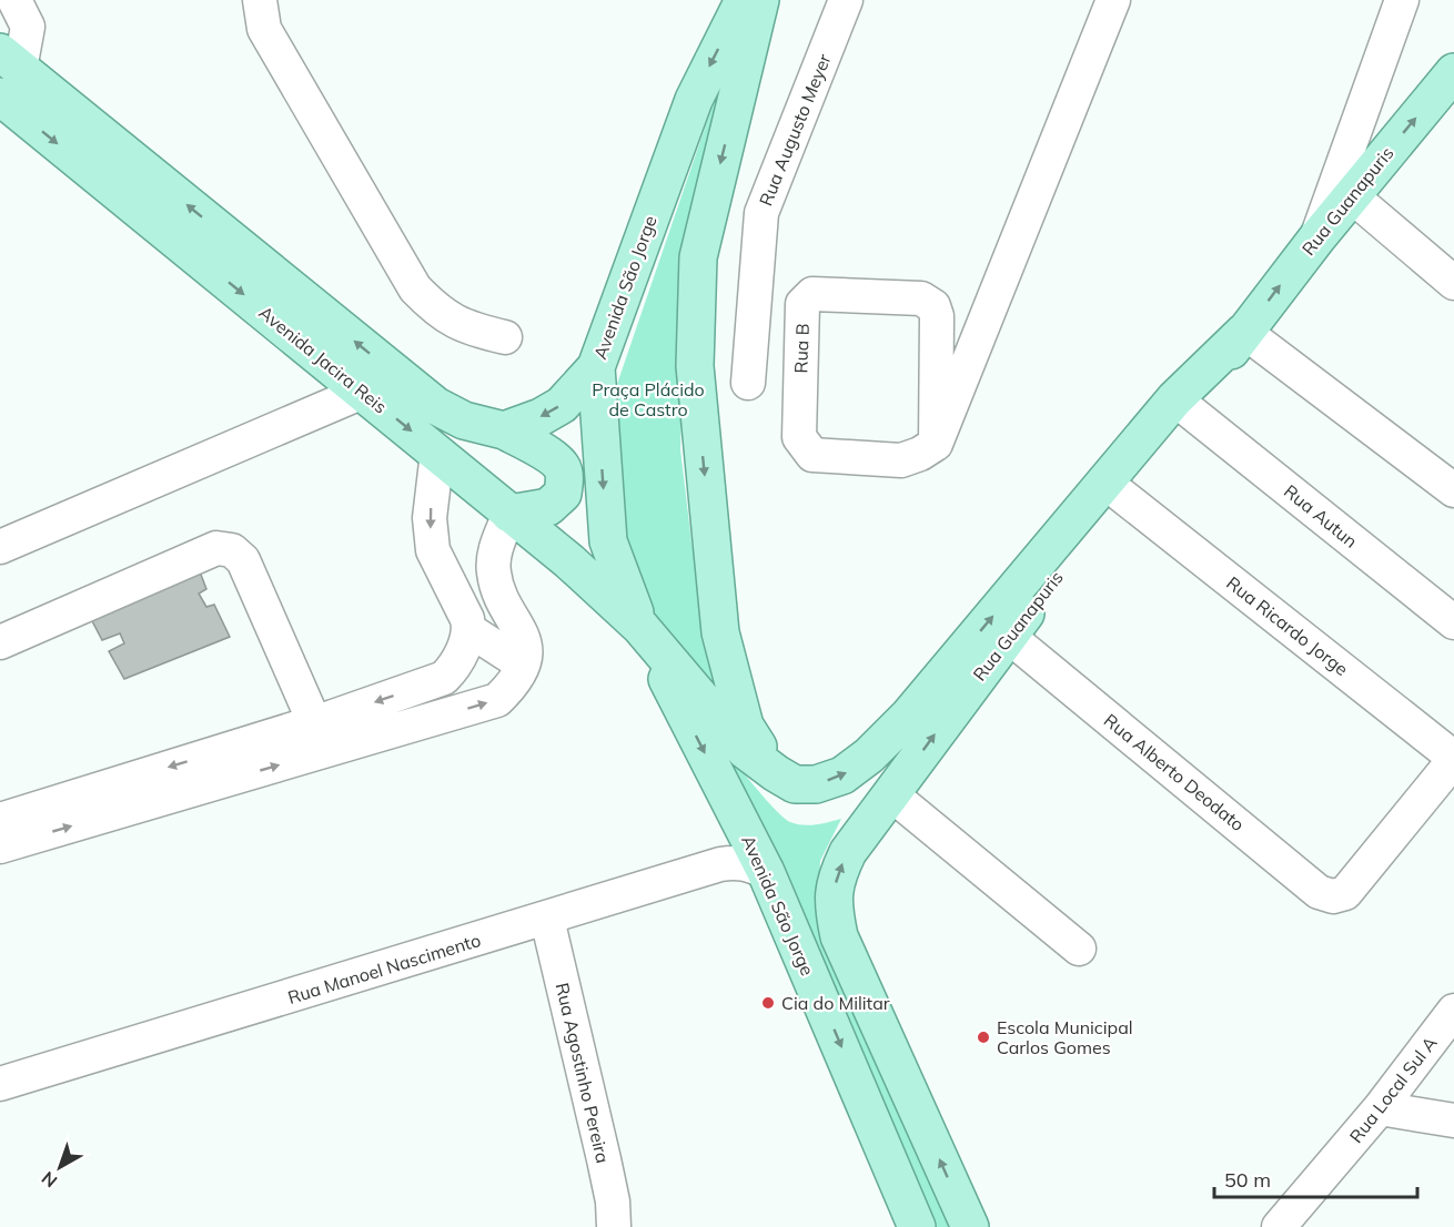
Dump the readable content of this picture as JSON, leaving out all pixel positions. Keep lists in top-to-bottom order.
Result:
{
  "streets": {
    "main road": ["Rua Guanapuris", "Avenida São Jorge", "Avenida Jacira Reis"],
    "street": [
      "Rua Augusto Meyer",
      "Rua B",
      "Rua Autun",
      "Rua Ricardo Jorge",
      "Rua Alberto Deodato",
      "Rua Manoel Nascimento",
      "Rua Agostinho Pereira",
      "Rua Local Sul A"
    ]
  },
  "crossings": [
    ["Rua Guanapuris", "Avenida São Jorge"],
    ["Rua Guanapuris", "Rua Autun"],
    ["Rua Guanapuris", "Rua Ricardo Jorge"],
    ["Rua Guanapuris", "Rua Alberto Deodato"],
    ["Avenida São Jorge", "Avenida Jacira Reis"],
    ["Avenida São Jorge", "Rua Manoel Nascimento"],
    ["Rua Ricardo Jorge", "Rua Alberto Deodato"],
    ["Rua Manoel Nascimento", "Rua Agostinho Pereira"]
  ],
  "one_way": ["Rua Guanapuris"],
  "parks": ["Praça Plácido de Castro"],
  "places": ["Cia do Militar", "Escola Municipal Carlos Gomes"],
  "scale_bar": "50 m",
  "north": "bottom left"
}
